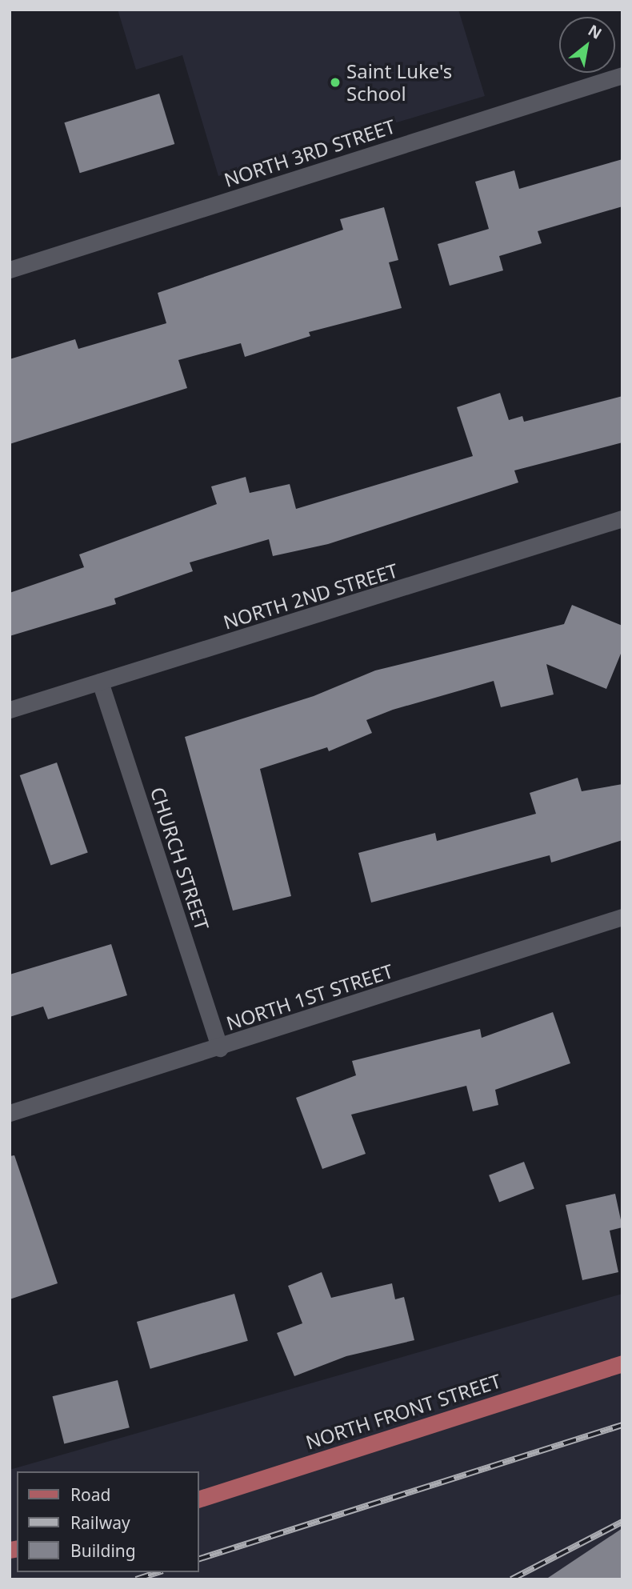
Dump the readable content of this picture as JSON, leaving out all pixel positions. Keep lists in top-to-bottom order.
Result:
{
  "streets": {
    "main road": ["NORTH FRONT STREET"],
    "street": [
      "NORTH 3RD STREET",
      "NORTH 2ND STREET",
      "CHURCH STREET",
      "NORTH 1ST STREET"
    ]
  },
  "crossings": [
    ["NORTH 2ND STREET", "CHURCH STREET"],
    ["CHURCH STREET", "NORTH 1ST STREET"]
  ],
  "places": ["Saint Luke's School"],
  "legend": ["Road", "Railway", "Building"],
  "north": "top right"
}
